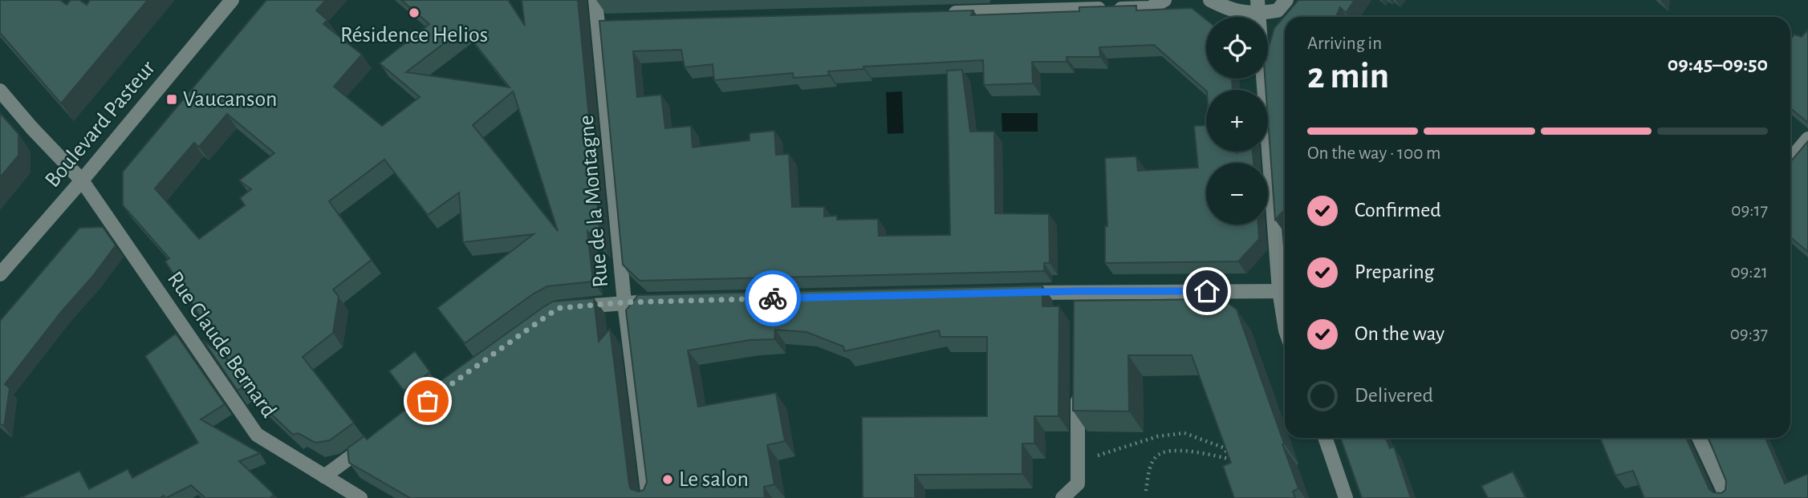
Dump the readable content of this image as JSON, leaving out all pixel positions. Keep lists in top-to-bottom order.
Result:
{
  "streets": {
    "street": ["Boulevard Pasteur", "Rue de la Montagne", "Rue Claude Bernard"]
  },
  "crossings": [
    ["Boulevard Pasteur", "Rue Claude Bernard"]
  ],
  "places": {
    "other": ["Résidence Helios", "Le salon"],
    "transit": ["Vaucanson"]
  },
  "page": {
    "map_buttons": ["+", "−"],
    "heading": ["2 min", "Arriving in", "09:45–09:50"],
    "bar": "On the way · 100 m",
    "list": [
      ["Confirmed", "09:17"],
      ["Preparing", "09:21"],
      ["On the way", "09:37"],
      "Delivered"
    ]
  }
}
